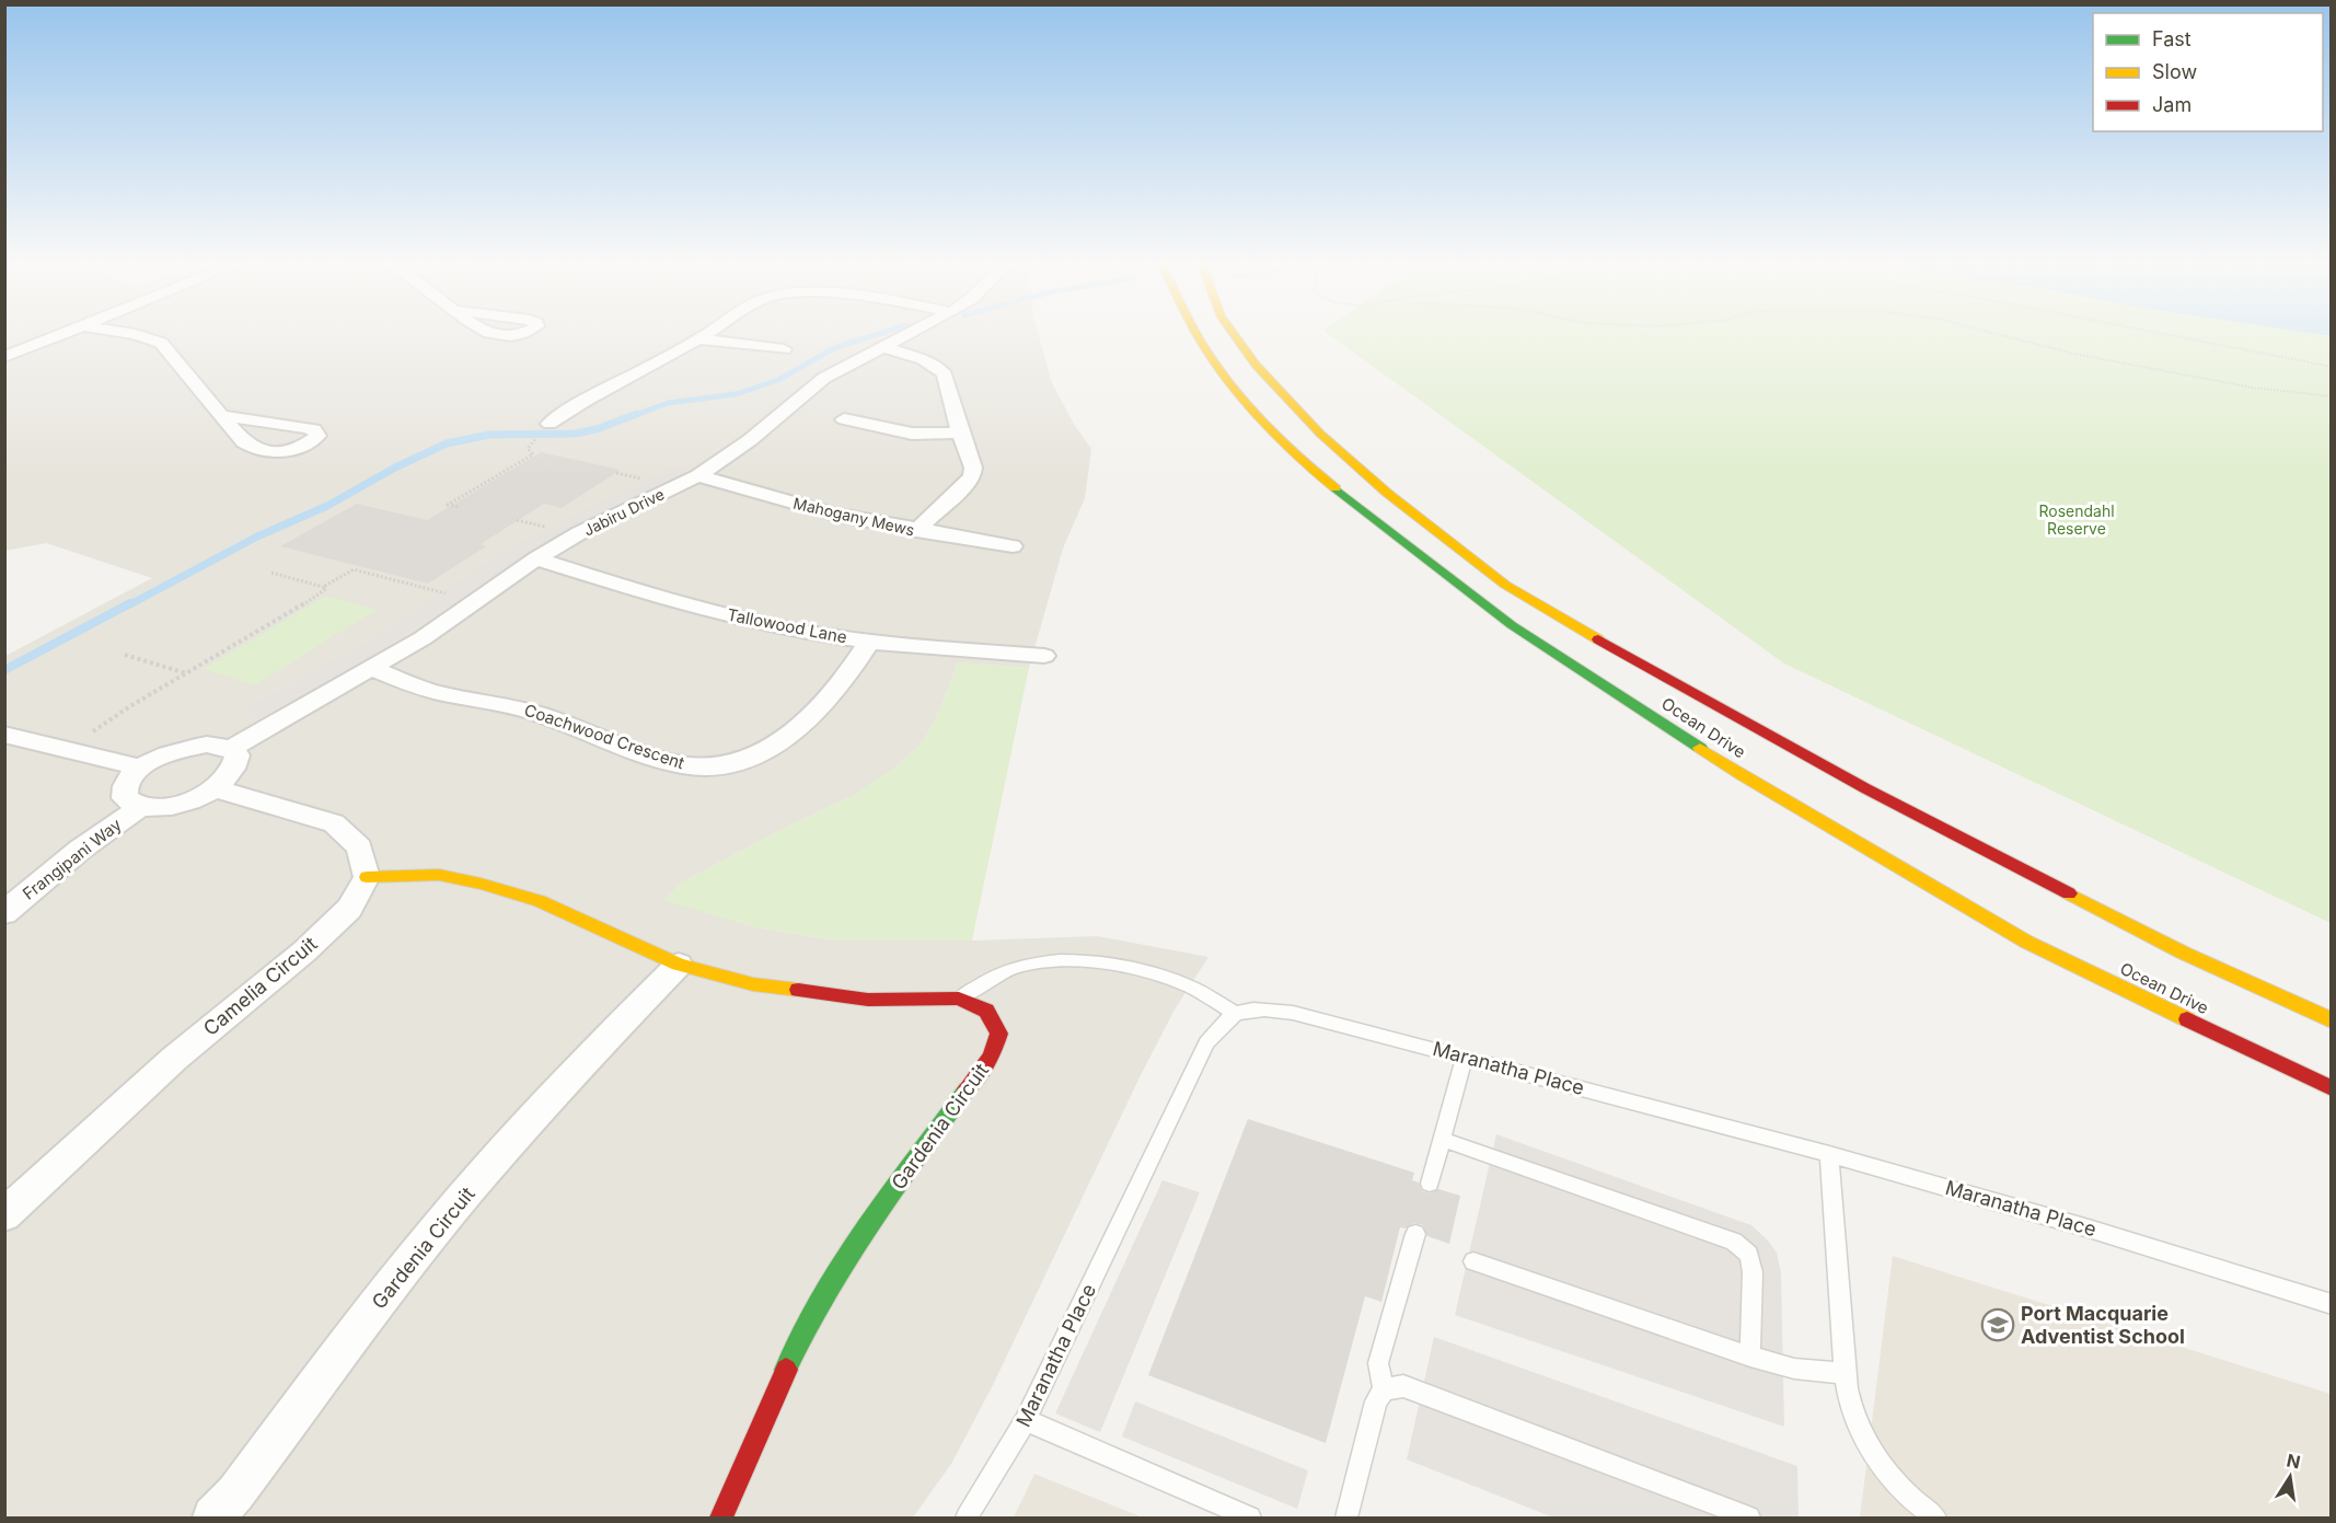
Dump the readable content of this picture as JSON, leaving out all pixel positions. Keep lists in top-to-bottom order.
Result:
{
  "streets": {
    "main road": ["Ocean Drive", "Gardenia Circuit"],
    "street": [
      "Jabiru Drive",
      "Mahogany Mews",
      "Tallowood Lane",
      "Coachwood Crescent",
      "Frangipani Way",
      "Camelia Circuit"
    ],
    "lane": ["Maranatha Place"]
  },
  "crossings": [
    ["Jabiru Drive", "Mahogany Mews"],
    ["Jabiru Drive", "Tallowood Lane"],
    ["Jabiru Drive", "Coachwood Crescent"],
    ["Tallowood Lane", "Coachwood Crescent"],
    ["Camelia Circuit", "Gardenia Circuit"]
  ],
  "parks": ["Rosendahl Reserve"],
  "places": {
    "school or university": ["Port Macquarie Adventist School"]
  },
  "legend": ["Fast", "Slow", "Jam"],
  "north": "top"
}
